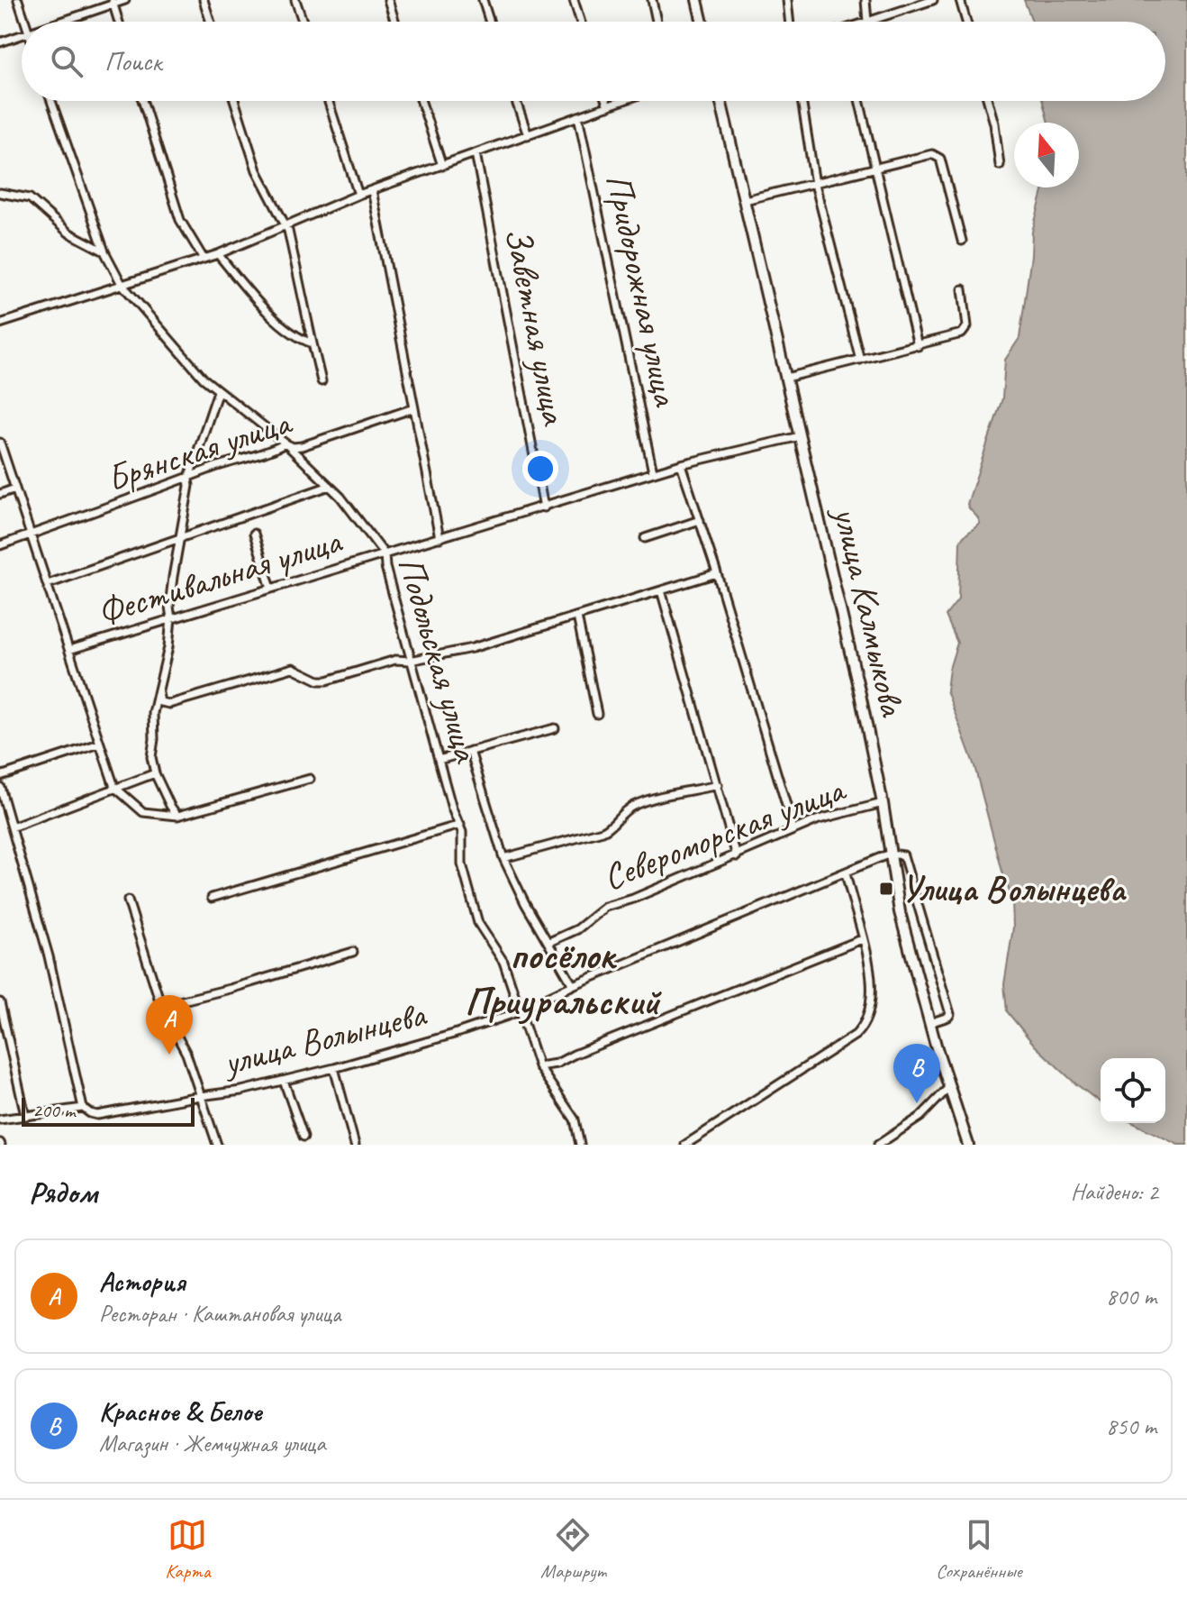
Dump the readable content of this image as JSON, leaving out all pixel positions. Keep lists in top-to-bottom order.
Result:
{
  "streets": {
    "main road": ["улица Калмыкова"],
    "street": [
      "Придорожная улица",
      "Заветная улица",
      "Брянская улица",
      "Фестивальная улица",
      "Подольская улица",
      "Североморская улица",
      "улица Волынцева"
    ]
  },
  "crossings": [
    ["Придорожная улица", "Фестивальная улица"],
    ["Заветная улица", "Фестивальная улица"],
    ["Брянская улица", "Подольская улица"],
    ["Фестивальная улица", "улица Калмыкова"],
    ["Фестивальная улица", "Подольская улица"],
    ["улица Калмыкова", "Североморская улица"],
    ["улица Калмыкова", "улица Волынцева"],
    ["Подольская улица", "улица Волынцева"]
  ],
  "districts": ["посёлок Приуральский"],
  "places": {
    "transit": ["Улица Волынцева"]
  },
  "scale_bar": "200 m",
  "north": "top",
  "page": {
    "search": "Поиск",
    "pins": ["A", "B"],
    "scale": "200 m",
    "heading": ["Рядом", "Найдено: 2"],
    "list": [
      {
        "mark": "A",
        "name": "Астория",
        "note": "Ресторан · Каштановая улица",
        "value": "800 m"
      },
      {
        "mark": "B",
        "name": "Красное & Белое",
        "note": "Магазин · Жемчужная улица",
        "value": "850 m"
      }
    ],
    "nav": ["Карта", "Маршрут", "Сохранённые"]
  }
}
